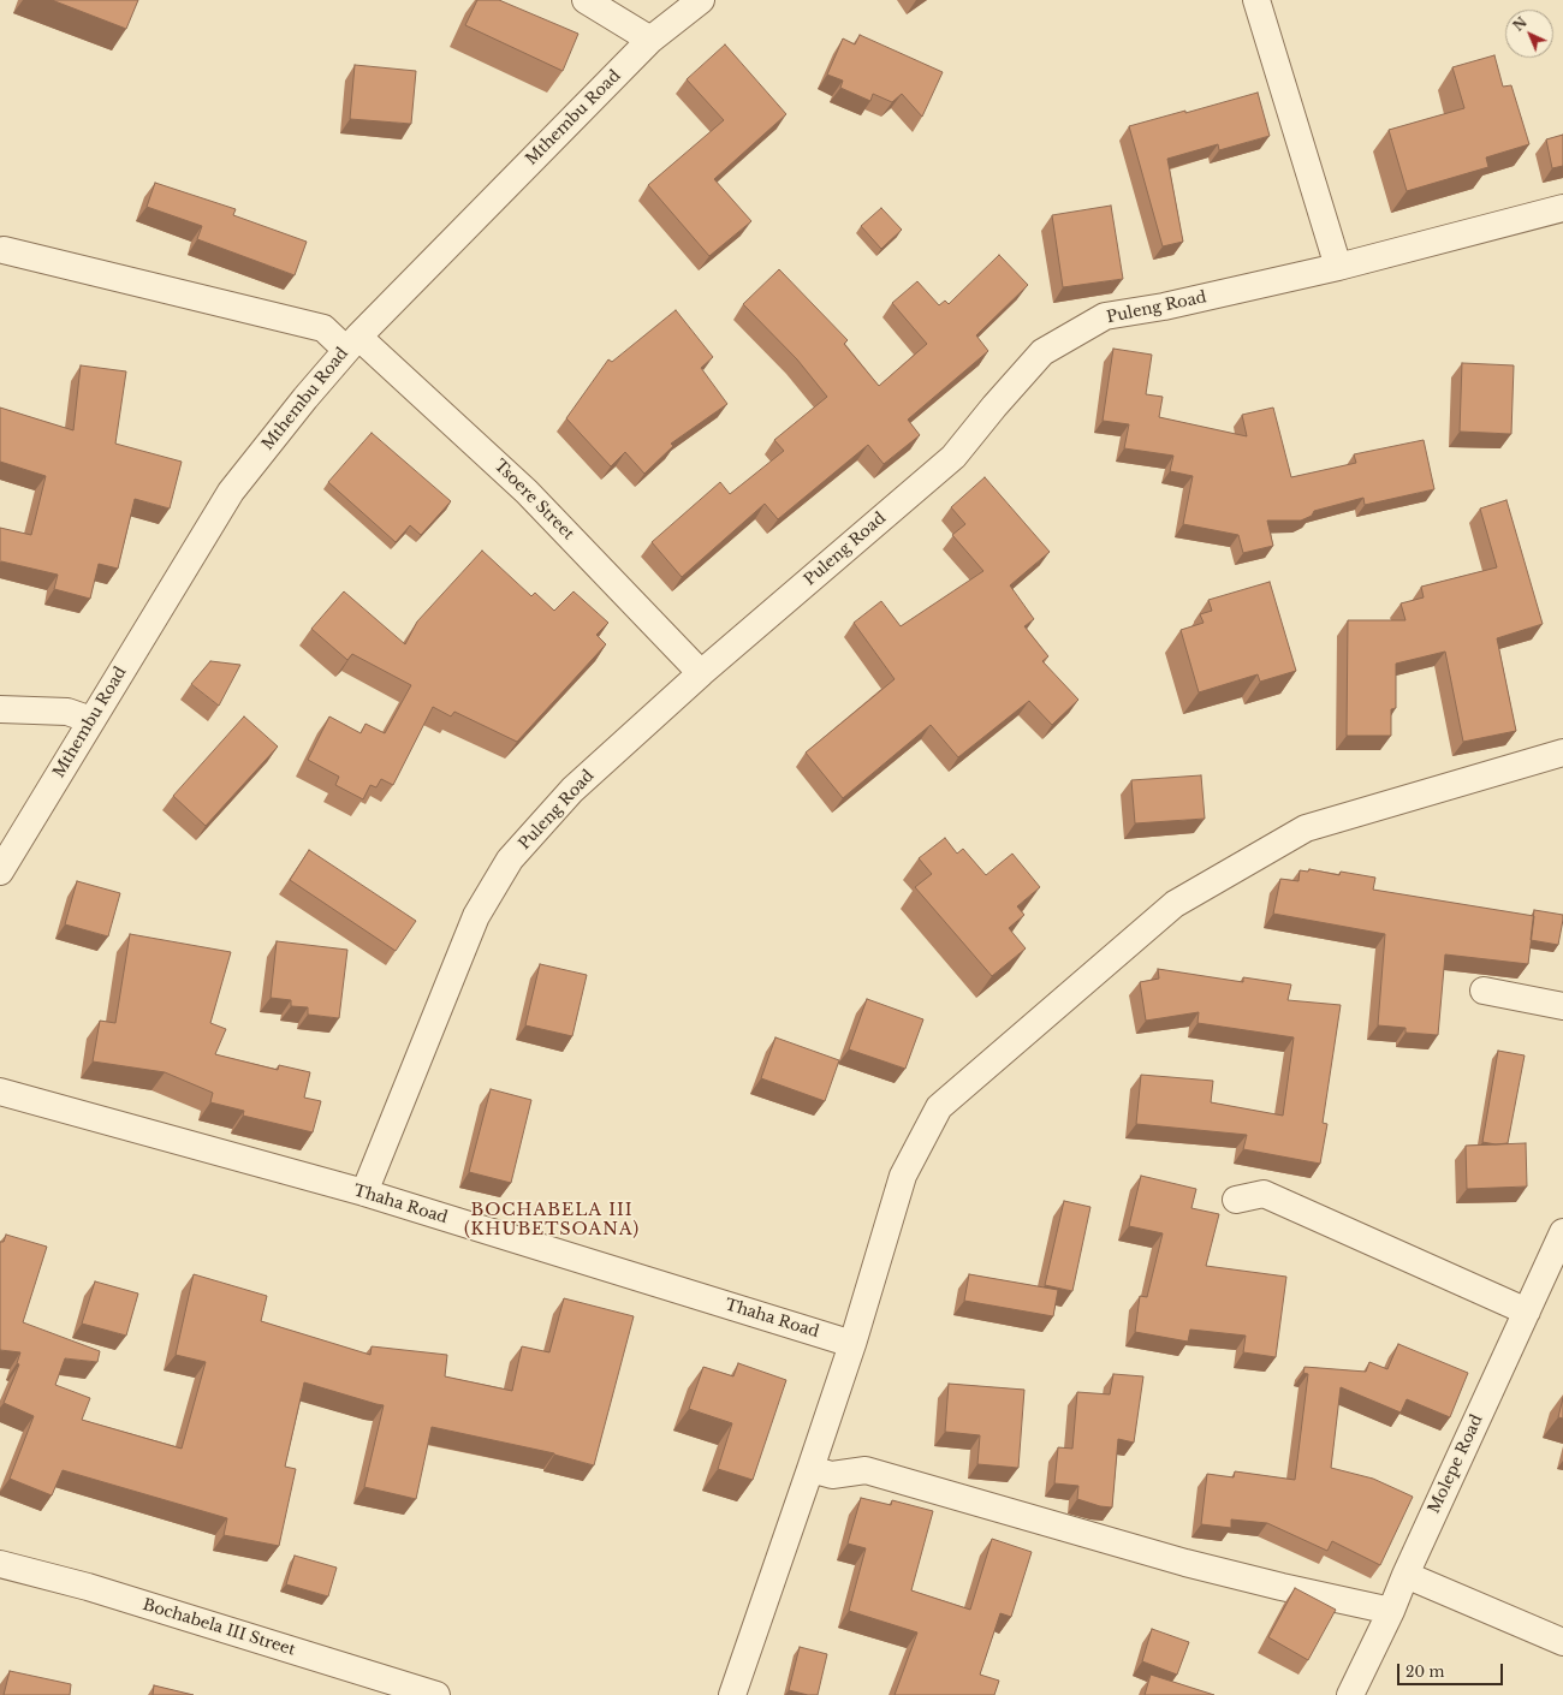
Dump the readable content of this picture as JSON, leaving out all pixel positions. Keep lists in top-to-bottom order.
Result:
{
  "streets": {
    "street": [
      "Mthembu Road",
      "Puleng Road",
      "Tsoere Street",
      "Thaha Road",
      "Molepe Road",
      "Bochabela III Street"
    ]
  },
  "crossings": [
    ["Mthembu Road", "Tsoere Street"],
    ["Puleng Road", "Tsoere Street"],
    ["Puleng Road", "Thaha Road"]
  ],
  "districts": ["BOCHABELA III (KHUBETSOANA)"],
  "scale_bar": "20 m",
  "north": "top left"
}
